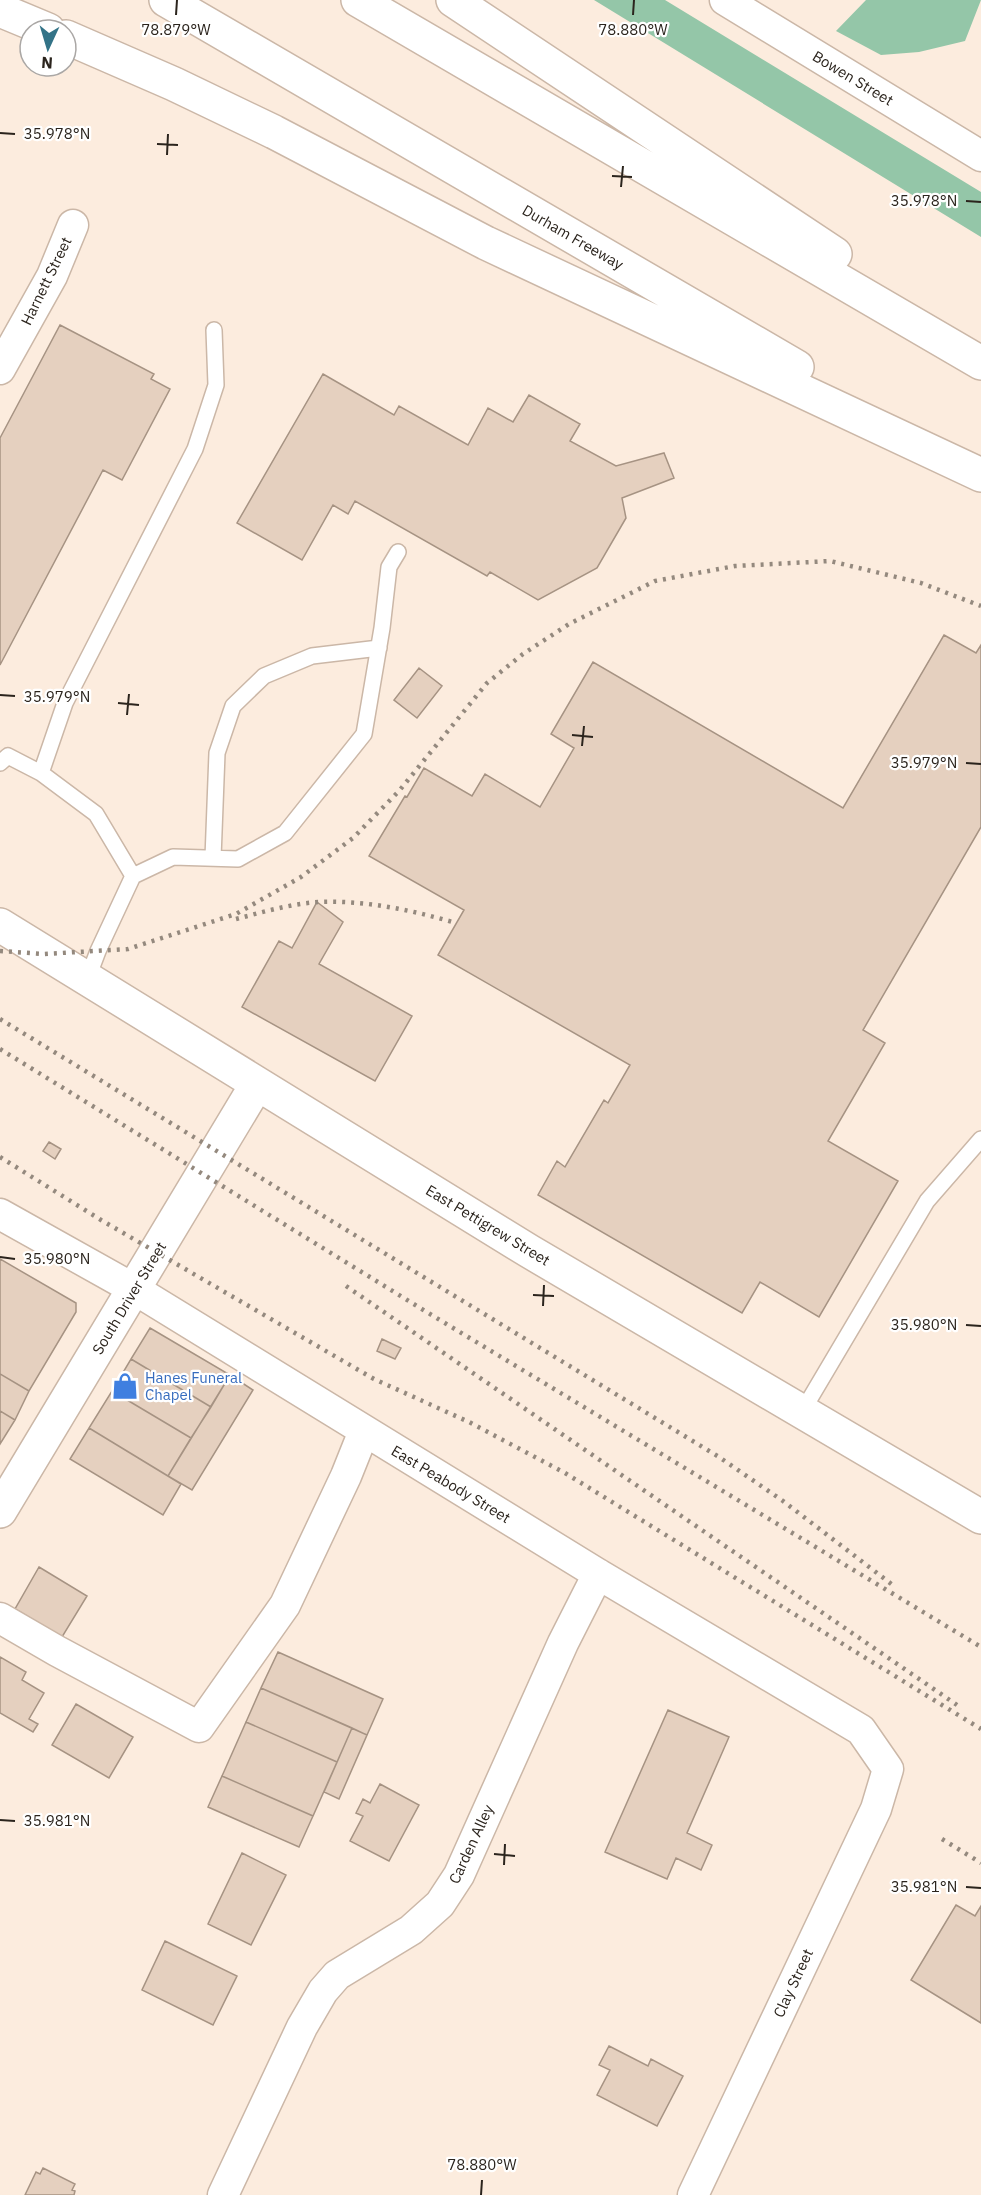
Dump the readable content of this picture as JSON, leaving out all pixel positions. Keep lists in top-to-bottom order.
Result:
{
  "streets": {
    "main road": ["Durham Freeway", "East Pettigrew Street", "South Driver Street"],
    "street": [
      "Bowen Street",
      "Harnett Street",
      "East Peabody Street",
      "Carden Alley",
      "Clay Street"
    ]
  },
  "crossings": [
    ["East Pettigrew Street", "South Driver Street"],
    ["South Driver Street", "East Peabody Street"],
    ["East Peabody Street", "Carden Alley"],
    ["East Peabody Street", "Clay Street"]
  ],
  "places": {
    "shop": ["Hanes Funeral Chapel"]
  },
  "north": "bottom",
  "coordinates": [
    "78.879°W",
    "78.880°W",
    "35.978°N",
    "35.979°N",
    "35.980°N",
    "35.981°N"
  ]
}
